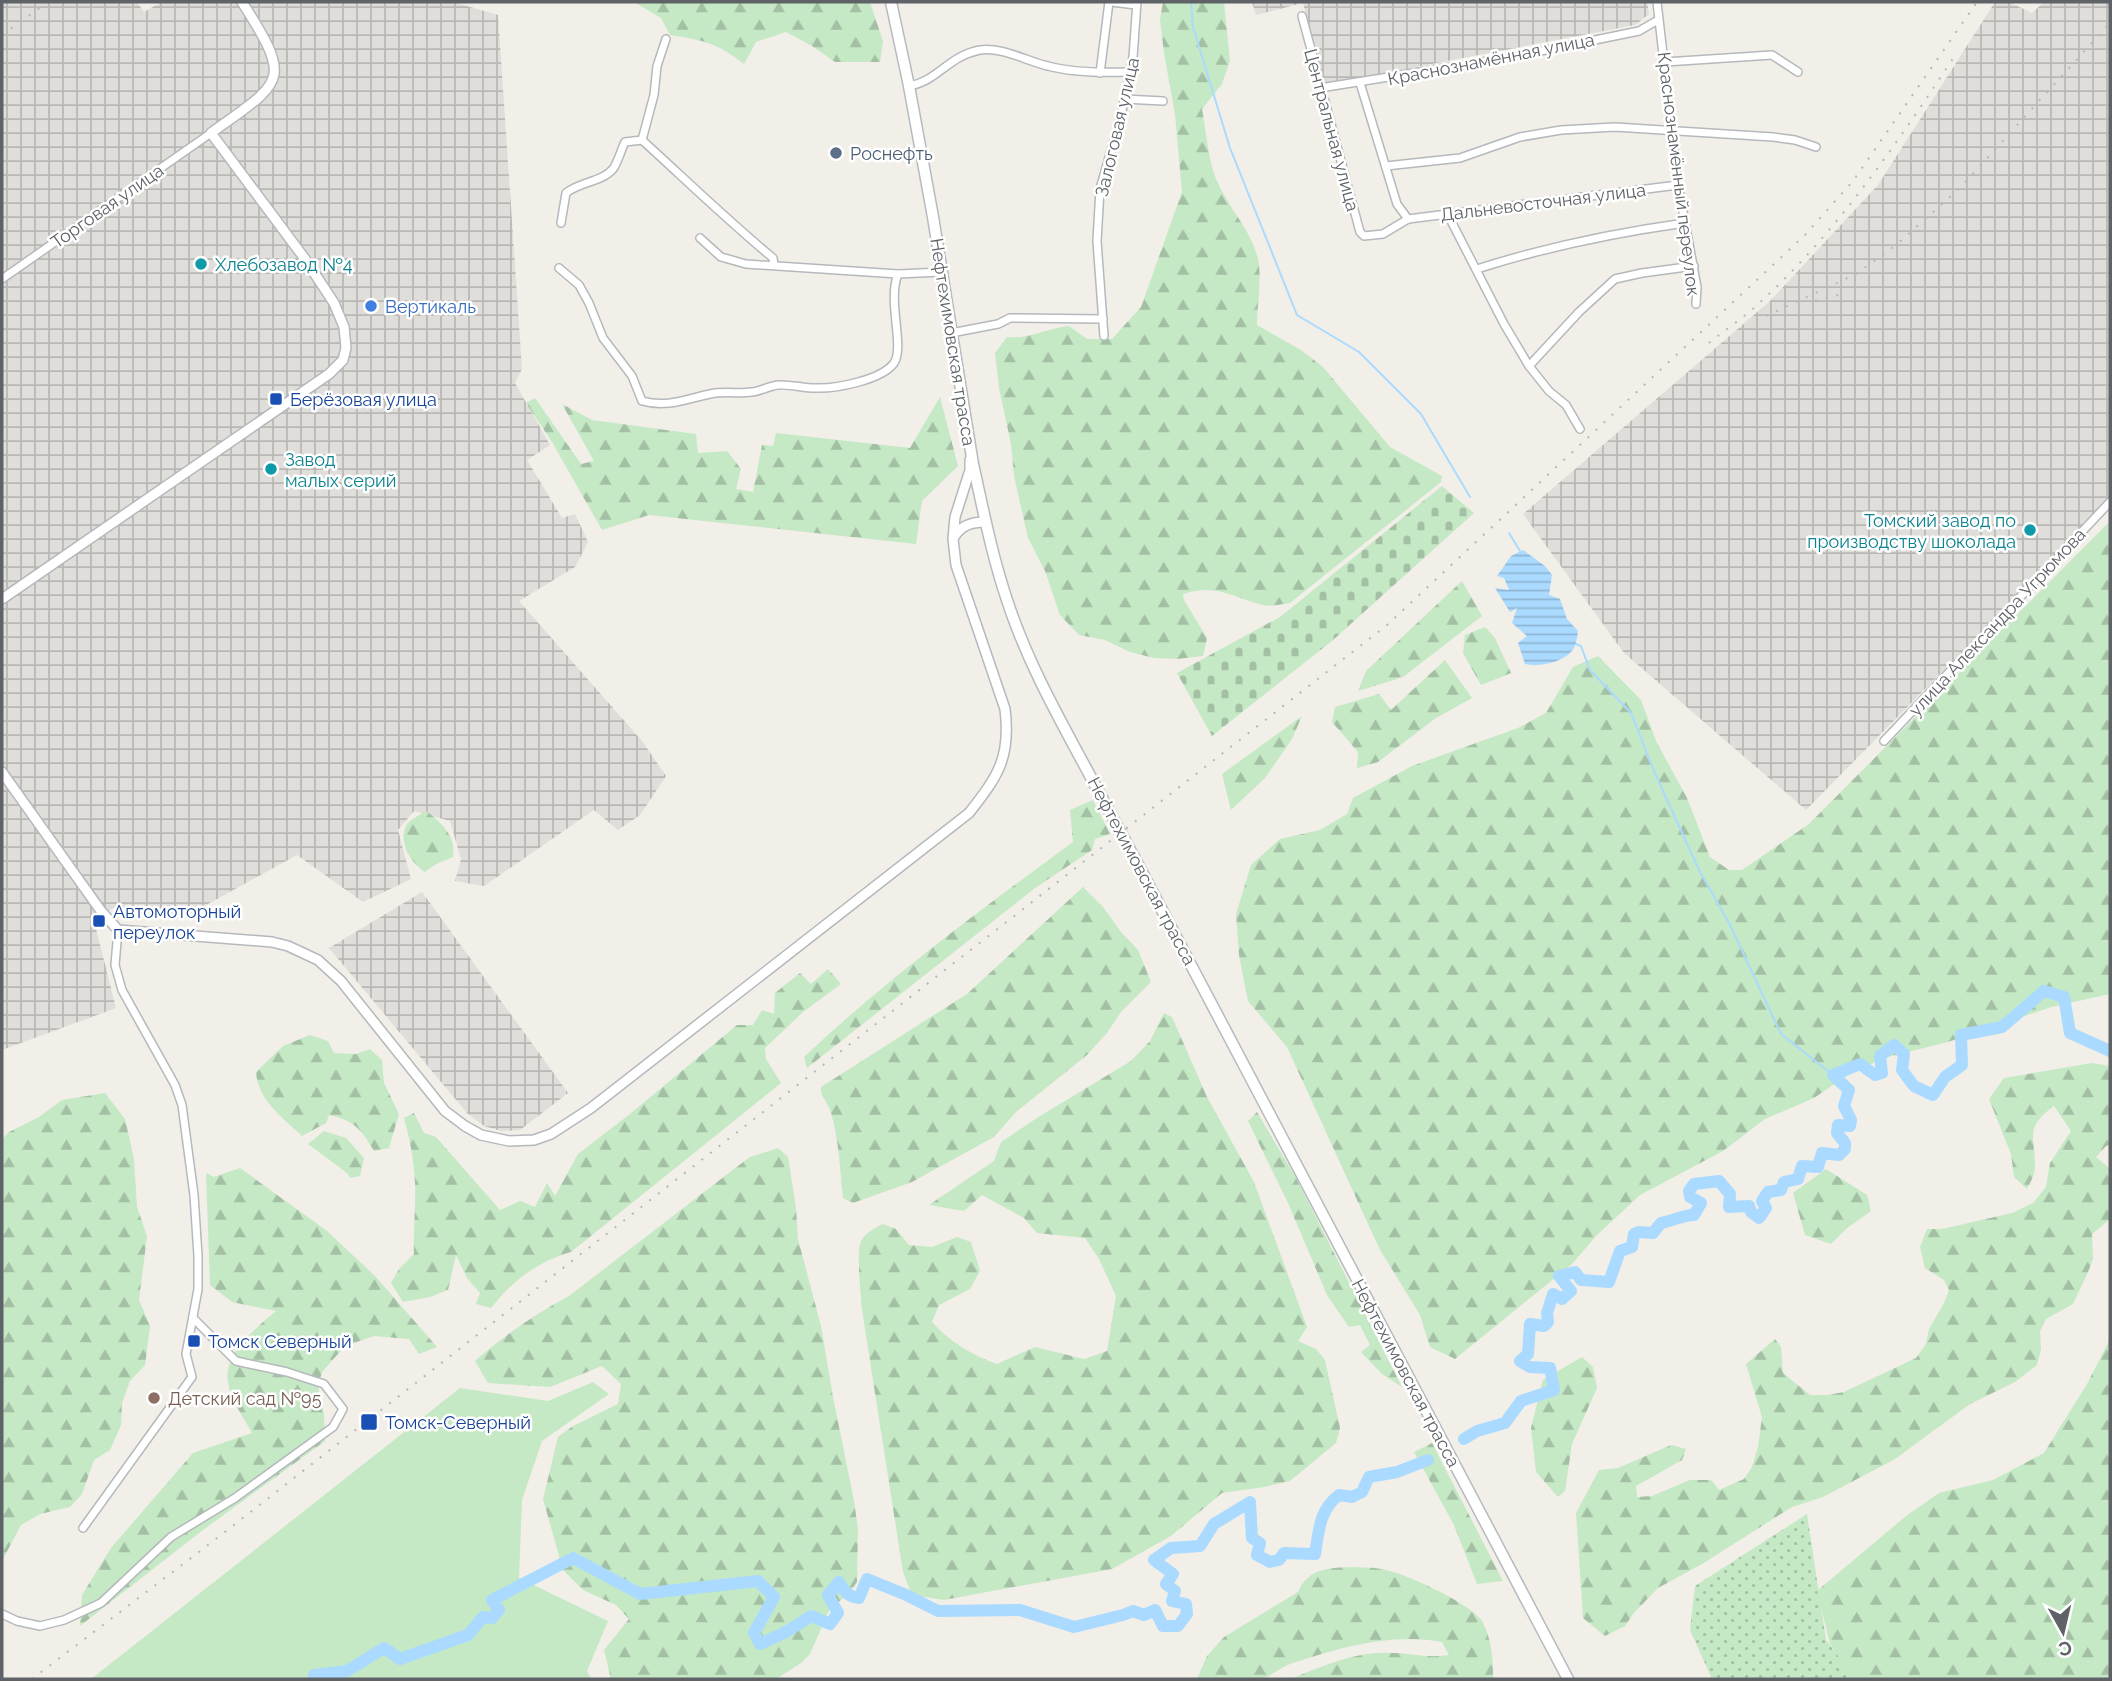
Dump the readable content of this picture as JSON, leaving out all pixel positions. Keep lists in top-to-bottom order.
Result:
{
  "streets": {
    "main road": ["Нефтехимовская трасса"],
    "street": [
      "Краснознамённая улица",
      "Залоговая улица",
      "Центральная улица",
      "Краснознамённый переулок",
      "Дальневосточная улица",
      "Торговая улица",
      "улица Александра Угрюмова"
    ]
  },
  "crossings": [
    ["Краснознамённая улица", "Центральная улица"],
    ["Краснознамённая улица", "Краснознамённый переулок"],
    ["Центральная улица", "Дальневосточная улица"],
    ["Краснознамённый переулок", "Дальневосточная улица"]
  ],
  "places": {
    "other": [
      "Роснефть",
      "Хлебозавод №4",
      "Вертикаль",
      "Завод малых серий",
      "Томский завод по производству шоколада",
      "Детский сад №95"
    ],
    "transit": [
      "Берёзовая улица",
      "Автомоторный переулок",
      "Томск Северный",
      "Томск-Северный"
    ]
  },
  "north": "bottom"
}
